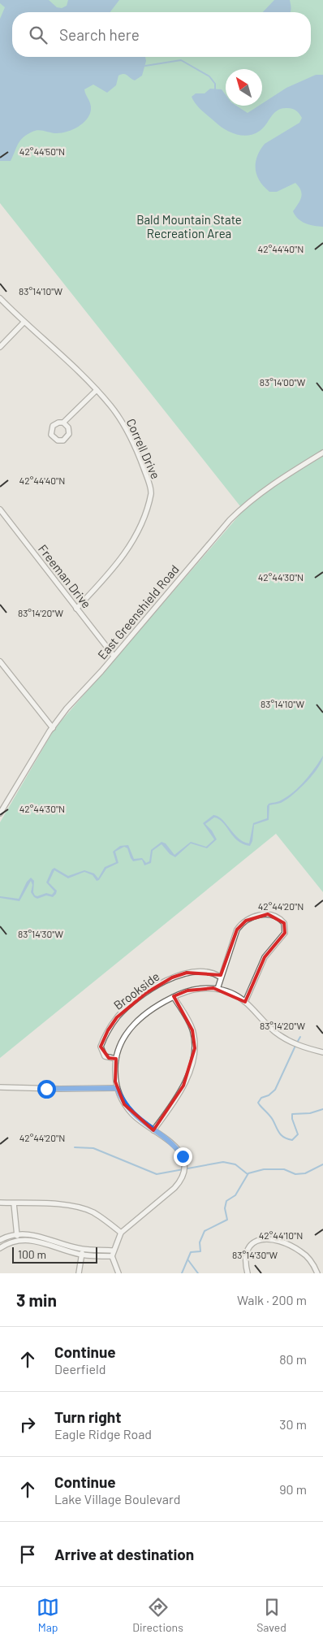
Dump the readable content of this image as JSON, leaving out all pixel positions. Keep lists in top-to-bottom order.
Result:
{
  "streets": {
    "street": [
      "Correll Drive",
      "Freeman Drive",
      "East Greenshield Road",
      "Brookside"
    ]
  },
  "crossings": [
    ["Correll Drive", "Freeman Drive"],
    ["Freeman Drive", "East Greenshield Road"]
  ],
  "parks": ["Bald Mountain State Recreation Area"],
  "scale_bar": "100 m",
  "north": "top left",
  "page": {
    "search": "Search here",
    "scale": "100 m",
    "heading": ["3 min", "Walk · 200 m"],
    "list": [
      ["Continue", "Deerfield", "80 m"],
      ["Turn right", "Eagle Ridge Road", "30 m"],
      ["Continue", "Lake Village Boulevard", "90 m"],
      "Arrive at destination"
    ],
    "nav": ["Map", "Directions", "Saved"]
  },
  "coordinates": [
    "42°44'50\"N",
    "42°44'40\"N",
    "83°14'10\"W",
    "83°14'00\"W",
    "42°44'30\"N",
    "83°14'20\"W",
    "42°44'20\"N",
    "83°14'30\"W",
    "42°44'10\"N"
  ]
}
